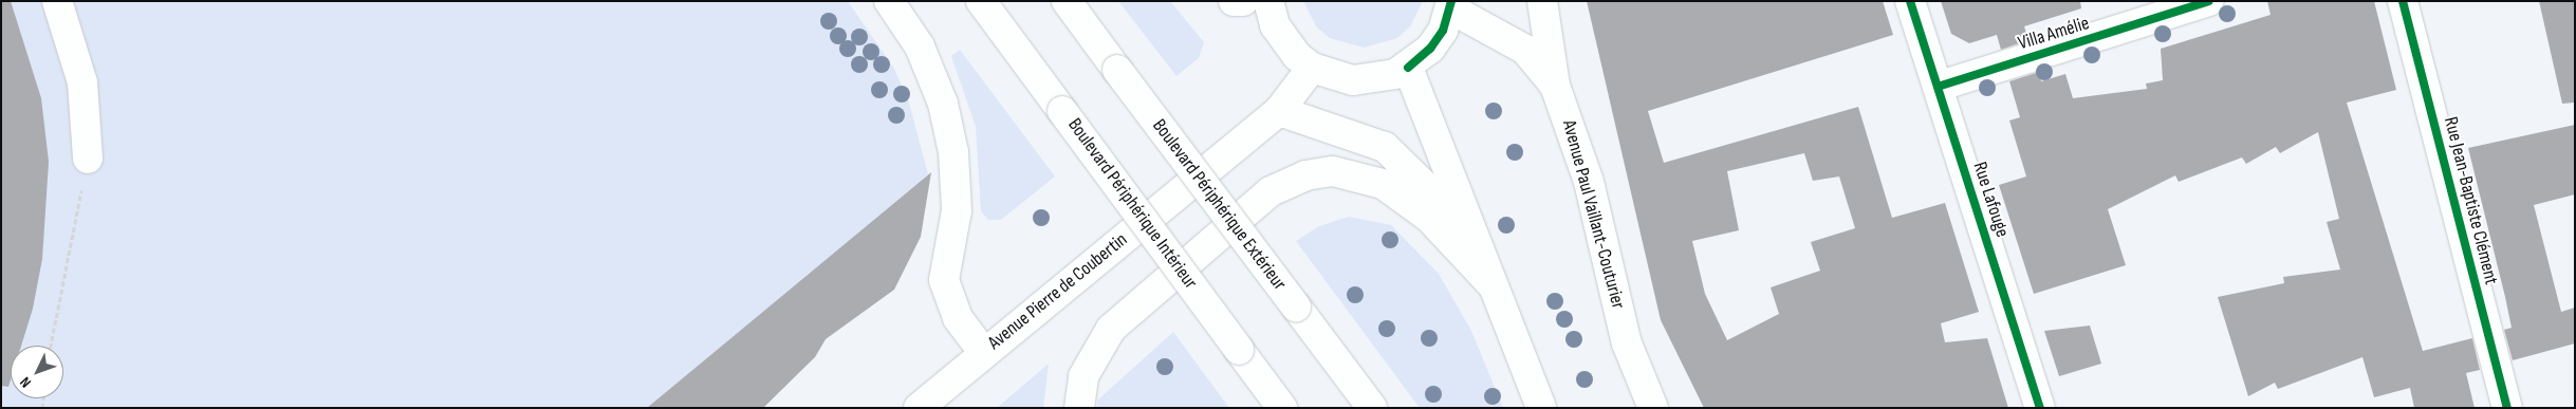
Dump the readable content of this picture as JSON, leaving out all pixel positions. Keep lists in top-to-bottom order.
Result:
{
  "streets": {
    "main road": [
      "Villa Amélie",
      "Rue Lafouge",
      "Rue Jean-Baptiste Clément",
      "Boulevard Périphérique Intérieur",
      "Boulevard Périphérique Extérieur",
      "Avenue Paul Vaillant-Couturier",
      "Avenue Pierre de Coubertin"
    ]
  },
  "crossings": [
    ["Villa Amélie", "Rue Lafouge"]
  ],
  "north": "bottom left"
}
